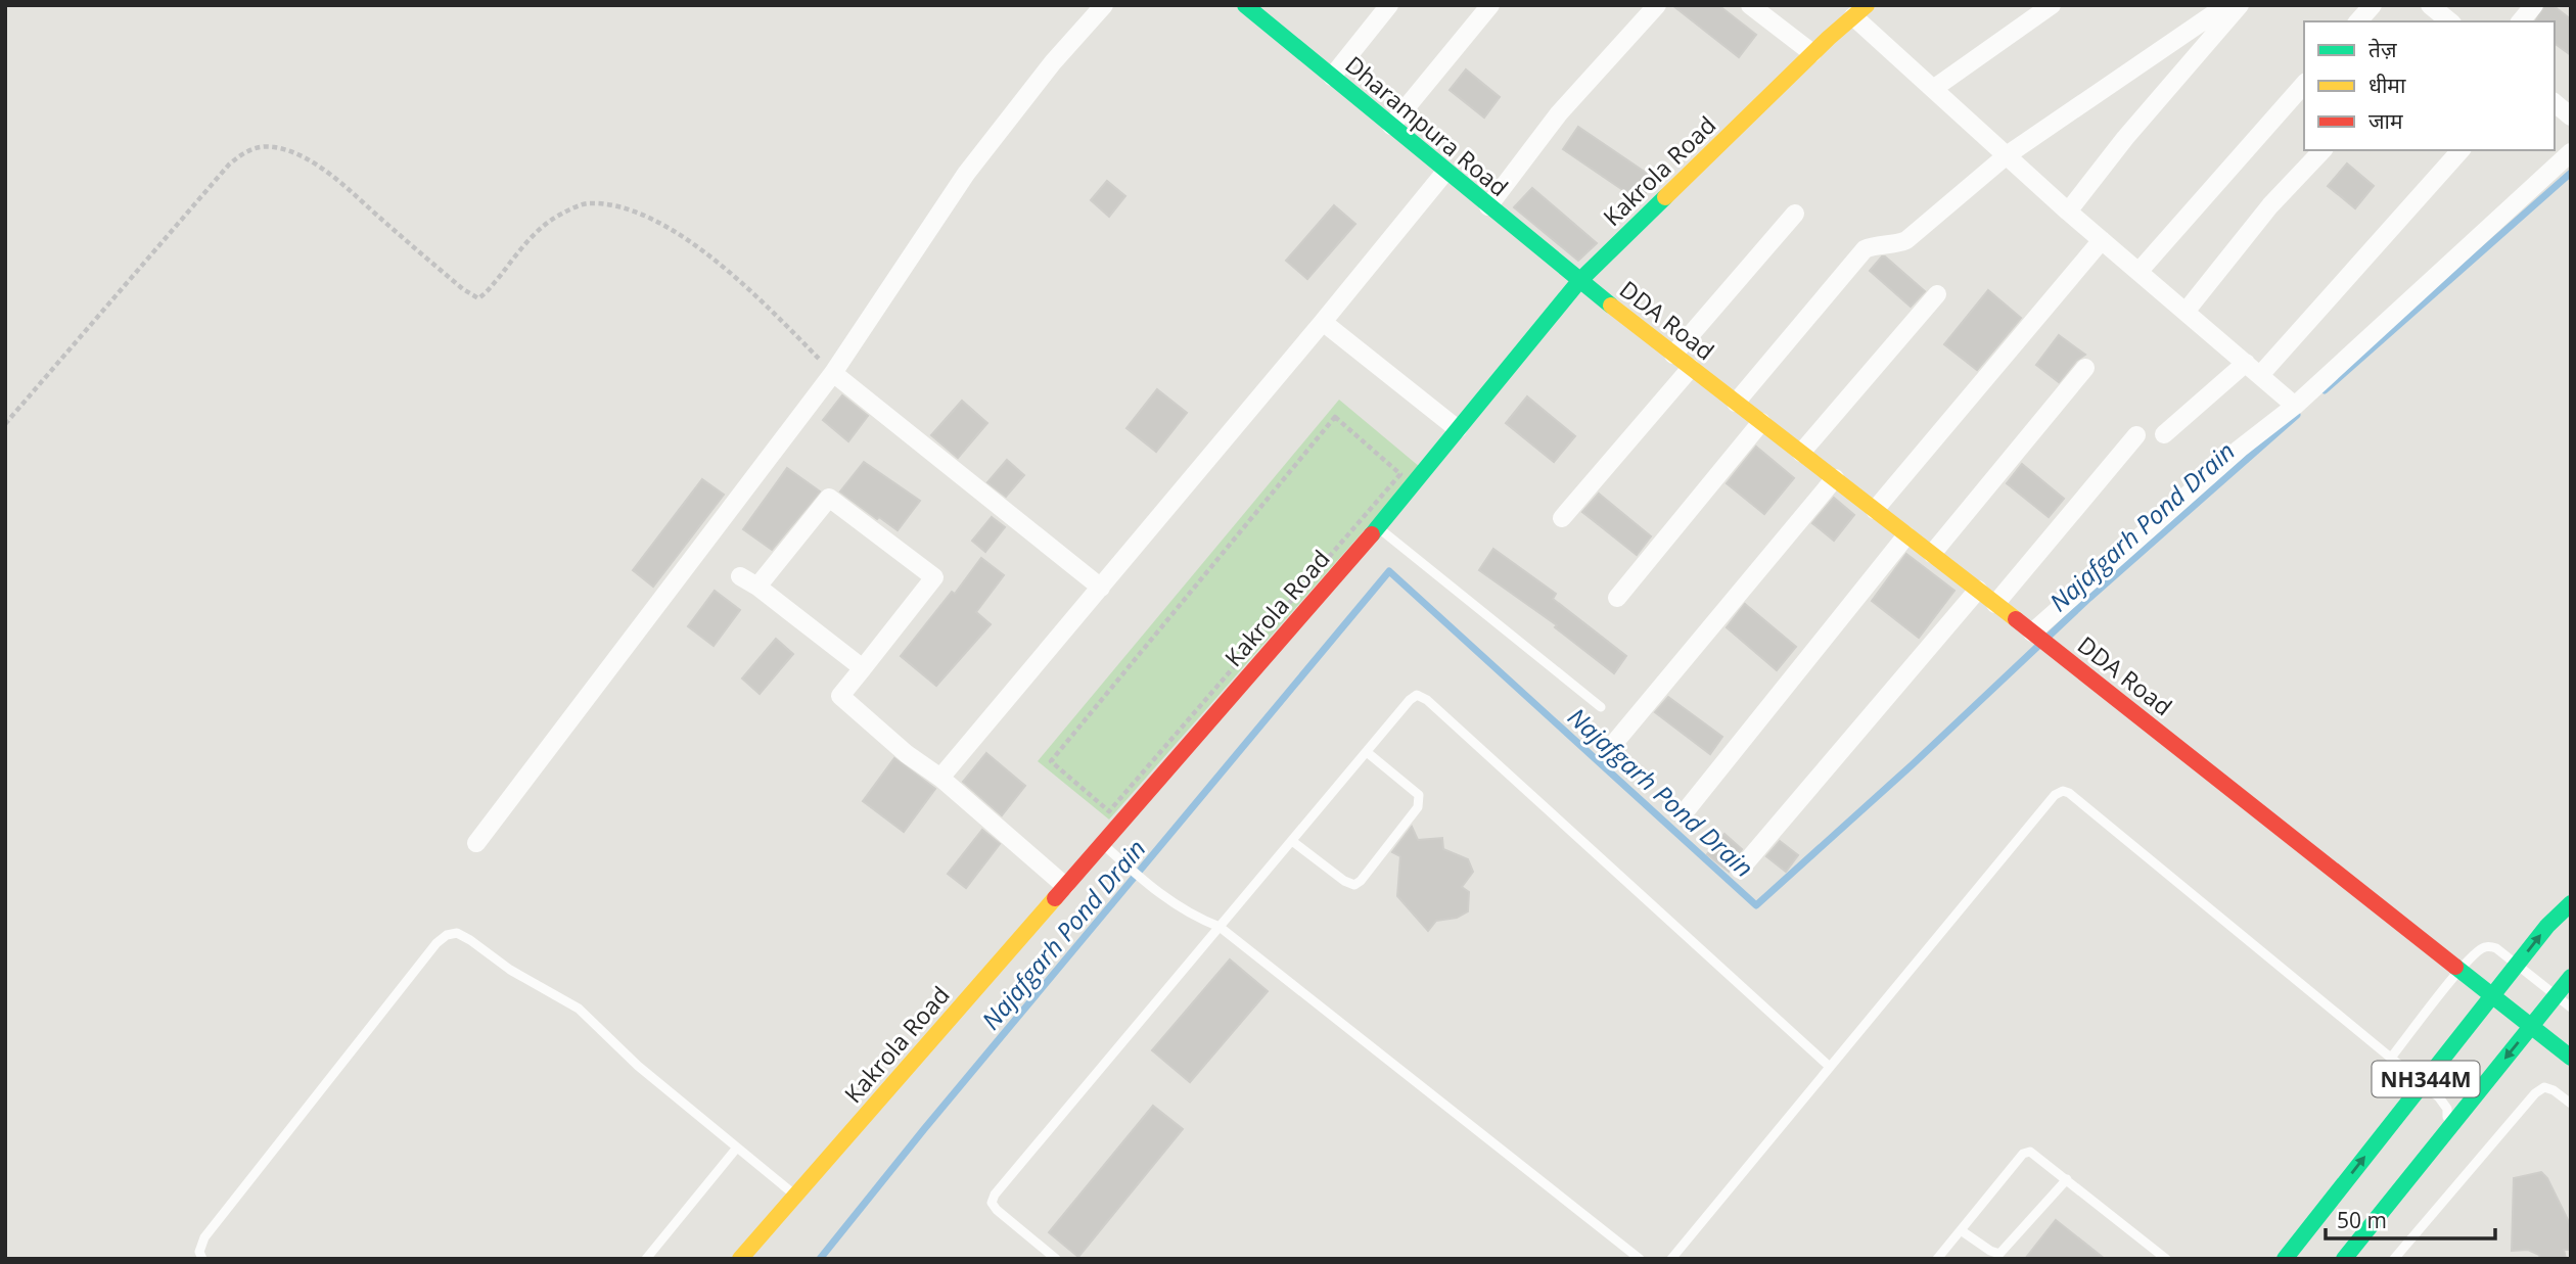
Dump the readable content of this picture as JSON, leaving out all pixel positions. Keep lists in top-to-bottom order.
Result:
{
  "streets": {
    "main road": [
      "Dharampura Road",
      "Kakrola Road",
      "DDA Road",
      "NH344M"
    ]
  },
  "crossings": [
    ["Dharampura Road", "Kakrola Road"],
    ["Dharampura Road", "DDA Road"],
    ["Kakrola Road", "DDA Road"]
  ],
  "water": ["Najafgarh Pond Drain"],
  "legend": ["तेज़", "धीमा", "जाम"],
  "scale_bar": "50 m"
}
